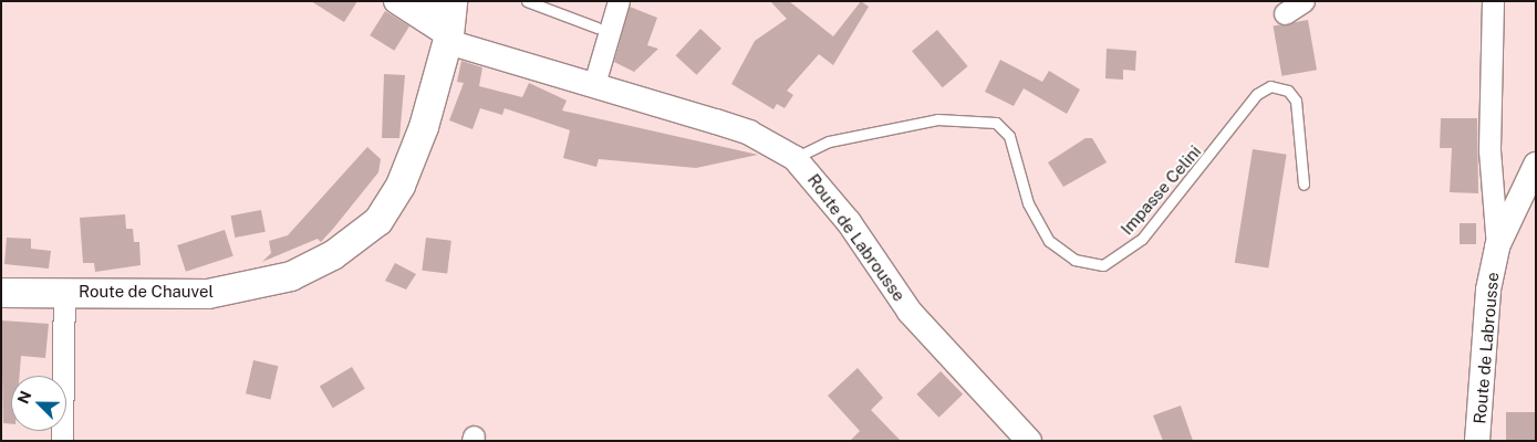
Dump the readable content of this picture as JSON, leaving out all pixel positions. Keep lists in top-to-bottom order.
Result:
{
  "streets": {
    "main road": ["Route de Chauvel"],
    "street": ["Route de Labrousse"],
    "lane": ["Impasse Celini"]
  },
  "crossings": [
    ["Impasse Celini", "Route de Labrousse"],
    ["Route de Labrousse", "Route de Chauvel"]
  ],
  "north": "top left"
}
